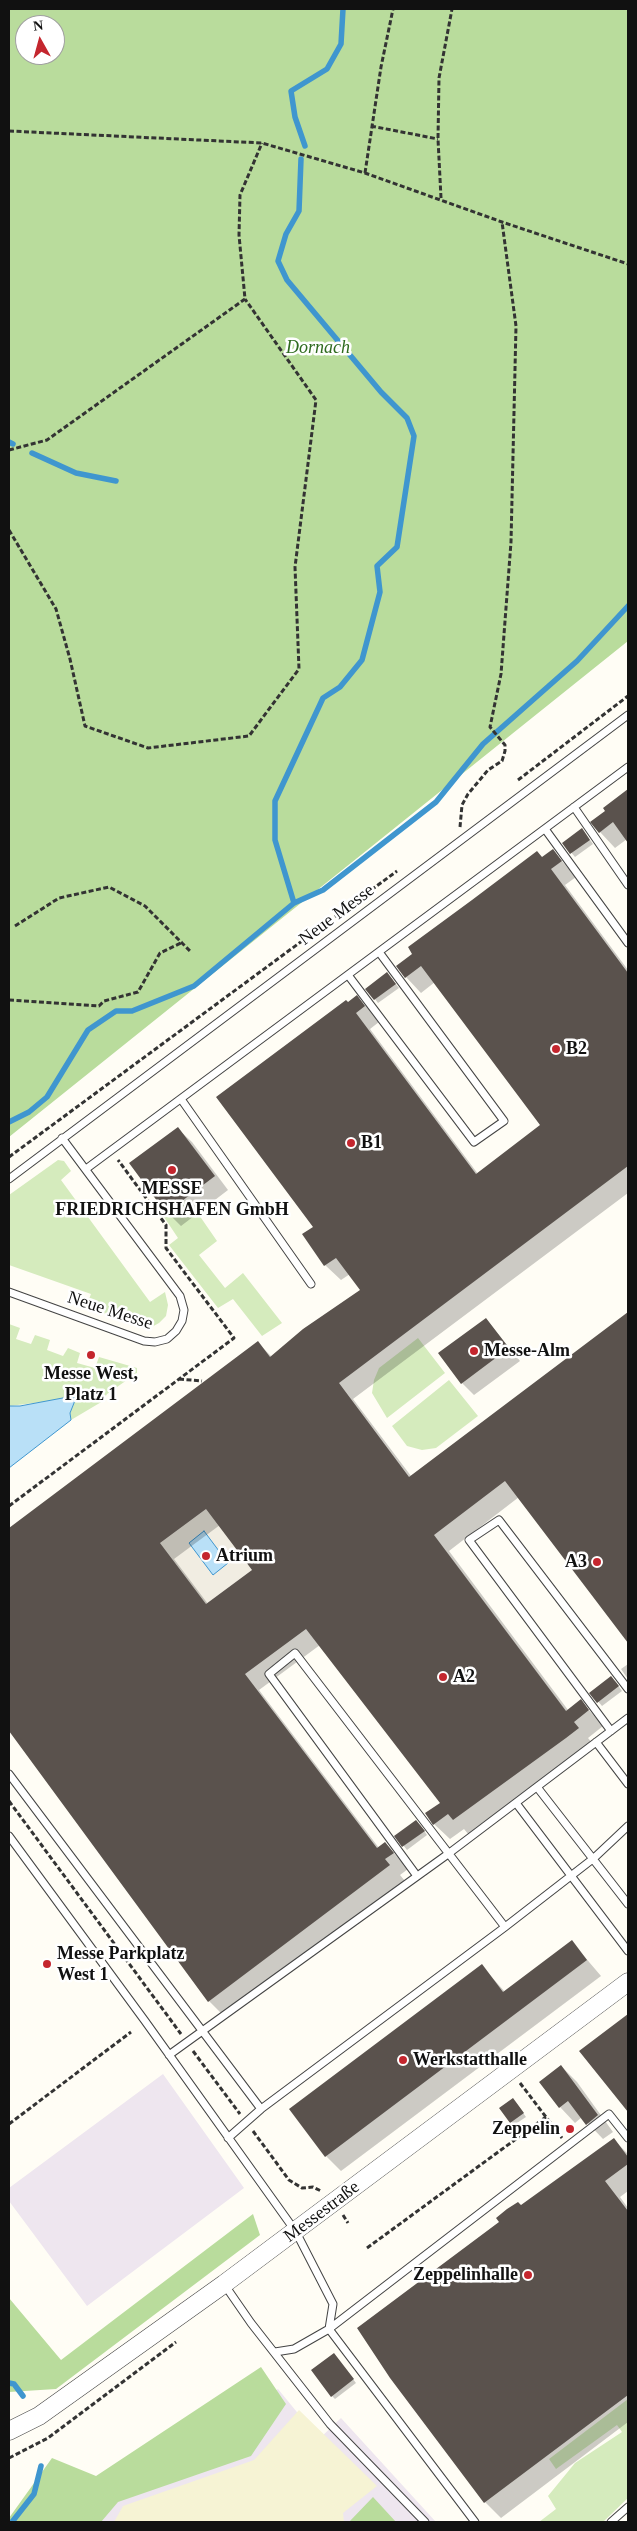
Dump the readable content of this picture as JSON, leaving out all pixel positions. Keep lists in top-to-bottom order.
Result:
{
  "streets": {
    "street": ["Messestraße"],
    "lane": ["Neue Messe"]
  },
  "parks": ["Dornach"],
  "places": [
    "B2",
    "B1",
    "MESSE FRIEDRICHSHAFEN GmbH",
    "Messe-Alm",
    "Messe West, Platz 1",
    "Atrium",
    "A3",
    "A2",
    "Messe Parkplatz West 1",
    "Werkstatthalle",
    "Zeppelin",
    "Zeppelinhalle"
  ],
  "north": "top"
}
